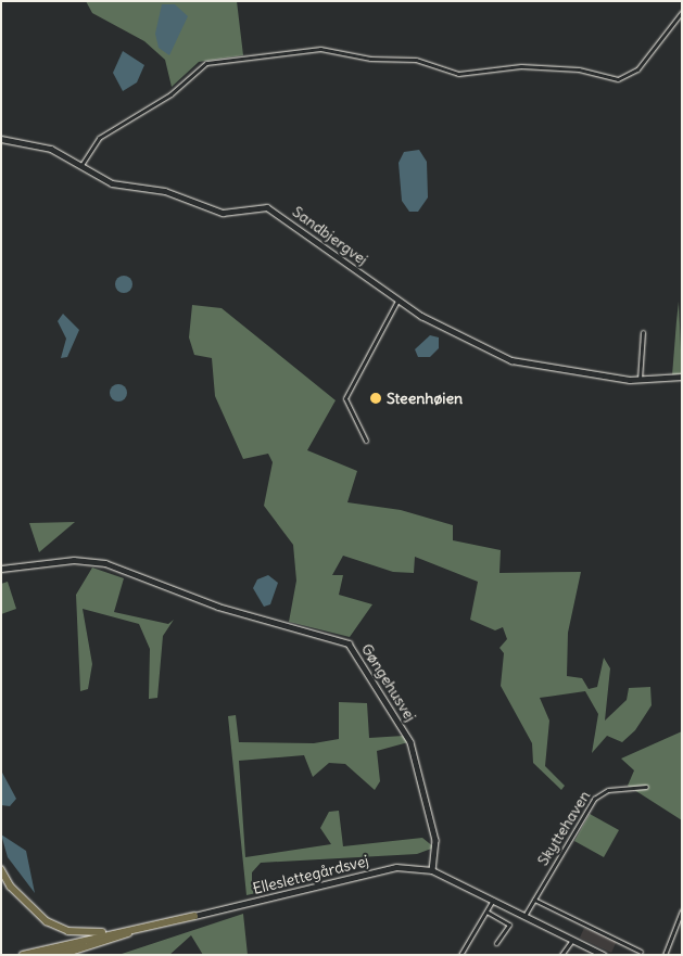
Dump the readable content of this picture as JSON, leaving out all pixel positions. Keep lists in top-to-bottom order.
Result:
{
  "streets": {
    "street": [
      "Sandbjergvej",
      "Gøngehusvej",
      "Skyttehaven",
      "Elleslettegårdsvej"
    ]
  },
  "crossings": [
    ["Gøngehusvej", "Elleslettegårdsvej"]
  ],
  "places": ["Steenhøien"]
}
